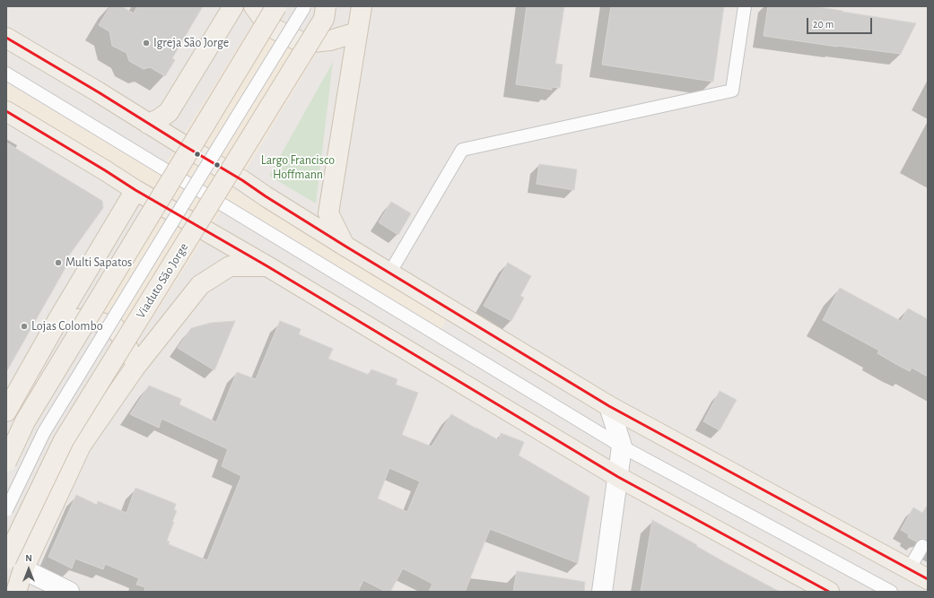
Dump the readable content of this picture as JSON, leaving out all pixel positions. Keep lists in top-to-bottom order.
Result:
{
  "streets": {
    "main road": ["Viaduto São Jorge"]
  },
  "parks": ["Largo Francisco Hoffmann"],
  "places": ["Igreja São Jorge", "Multi Sapatos", "Lojas Colombo"],
  "scale_bar": "20 m",
  "north": "top"
}
